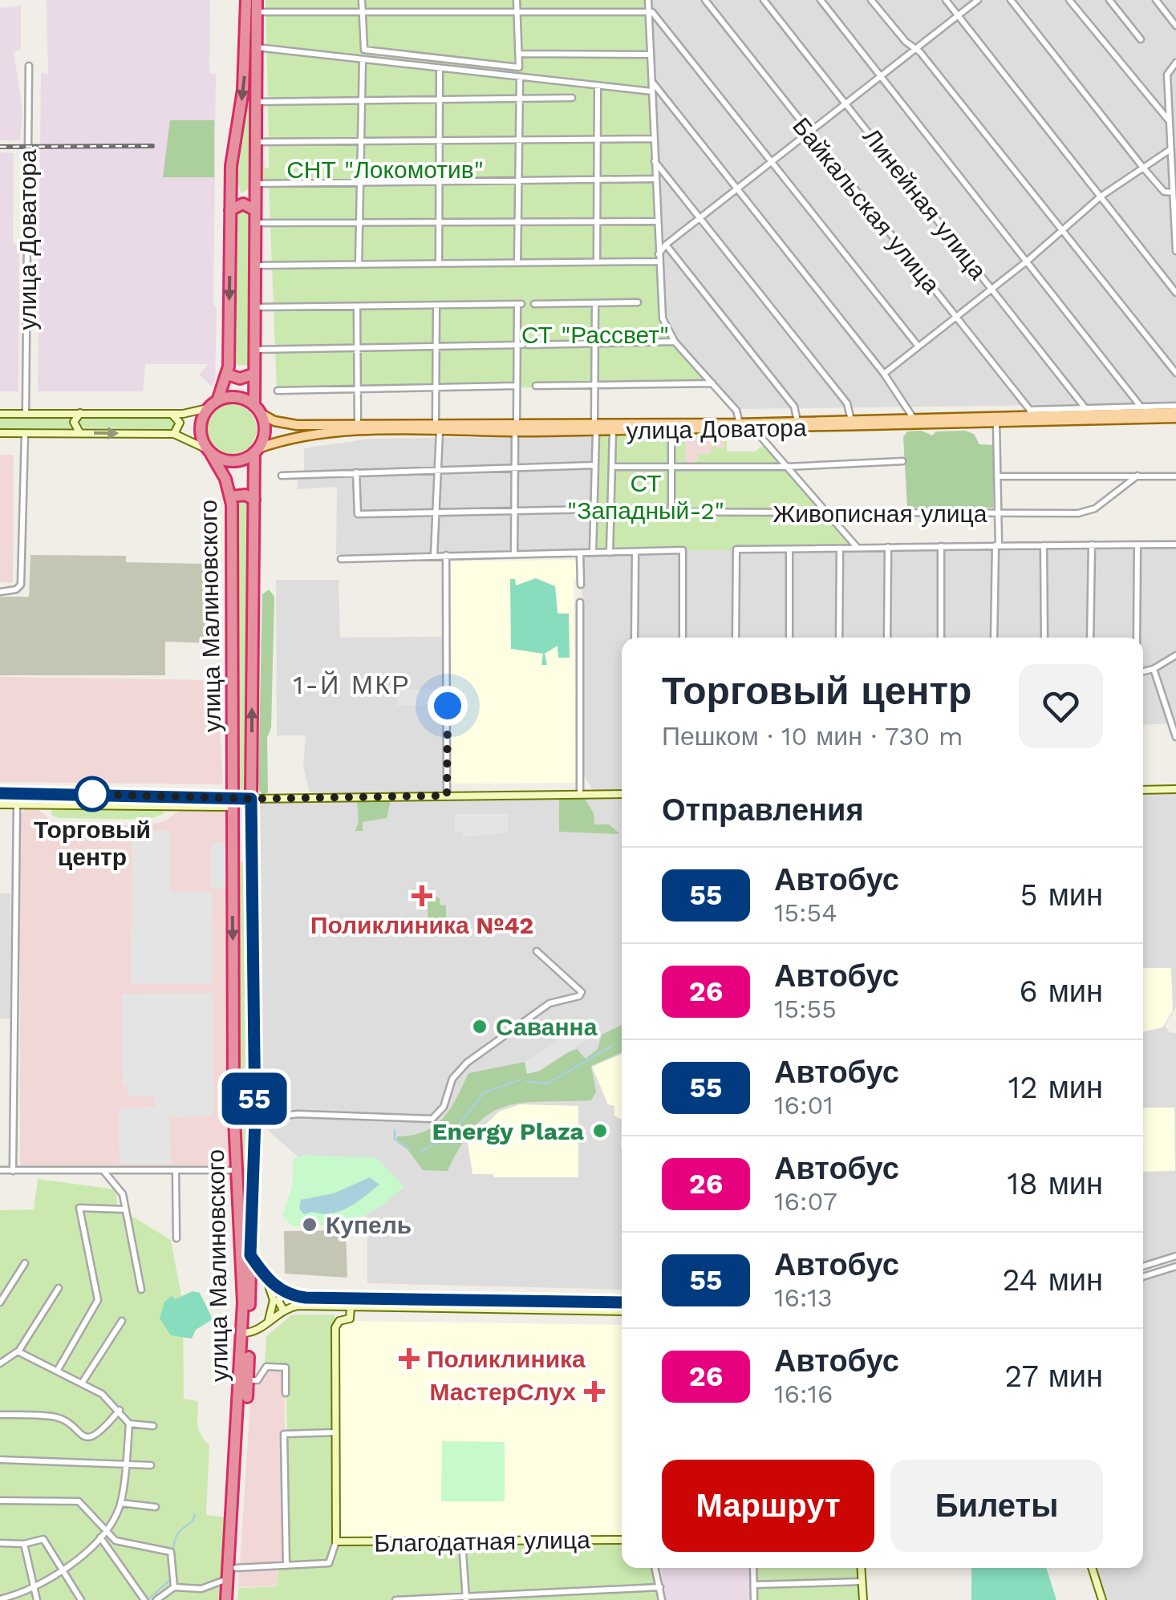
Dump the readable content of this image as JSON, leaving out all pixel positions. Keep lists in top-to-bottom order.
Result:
{
  "streets": {
    "highway": ["улица Малиновского"],
    "main road": ["улица Доватора"],
    "street": [
      "Линейная улица",
      "Байкальская улица",
      "Живописная улица",
      "Благодатная улица"
    ]
  },
  "crossings": [
    ["Линейная улица", "улица Доватора"],
    ["Байкальская улица", "улица Доватора"],
    ["улица Доватора", "улица Малиновского"]
  ],
  "districts": ["1-Й МКР"],
  "parks": ["СНТ \"Локомотив\"", "СТ \"Рассвет\"", "СТ \"Западный-2\""],
  "places": {
    "other": [
      "Торговый центр",
      "Саванна",
      "Energy Plaza",
      "Купель"
    ],
    "health": ["Поликлиника №42", "Поликлиника", "МастерСлух"]
  },
  "lines": ["bus line 55"],
  "page": {
    "on_map": "55",
    "heading": [
      ["Торговый центр", "Пешком · 10 мин · 730 m"],
      "Отправления"
    ],
    "list": [
      {
        "mark": "55",
        "name": "Автобус",
        "note": "15:54",
        "value": "5 мин"
      },
      {
        "mark": "26",
        "name": "Автобус",
        "note": "15:55",
        "value": "6 мин"
      },
      {
        "mark": "55",
        "name": "Автобус",
        "note": "16:01",
        "value": "12 мин"
      },
      {
        "mark": "26",
        "name": "Автобус",
        "note": "16:07",
        "value": "18 мин"
      },
      {
        "mark": "55",
        "name": "Автобус",
        "note": "16:13",
        "value": "24 мин"
      },
      {
        "mark": "26",
        "name": "Автобус",
        "note": "16:16",
        "value": "27 мин"
      }
    ],
    "buttons": ["Маршрут", "Билеты"]
  }
}
